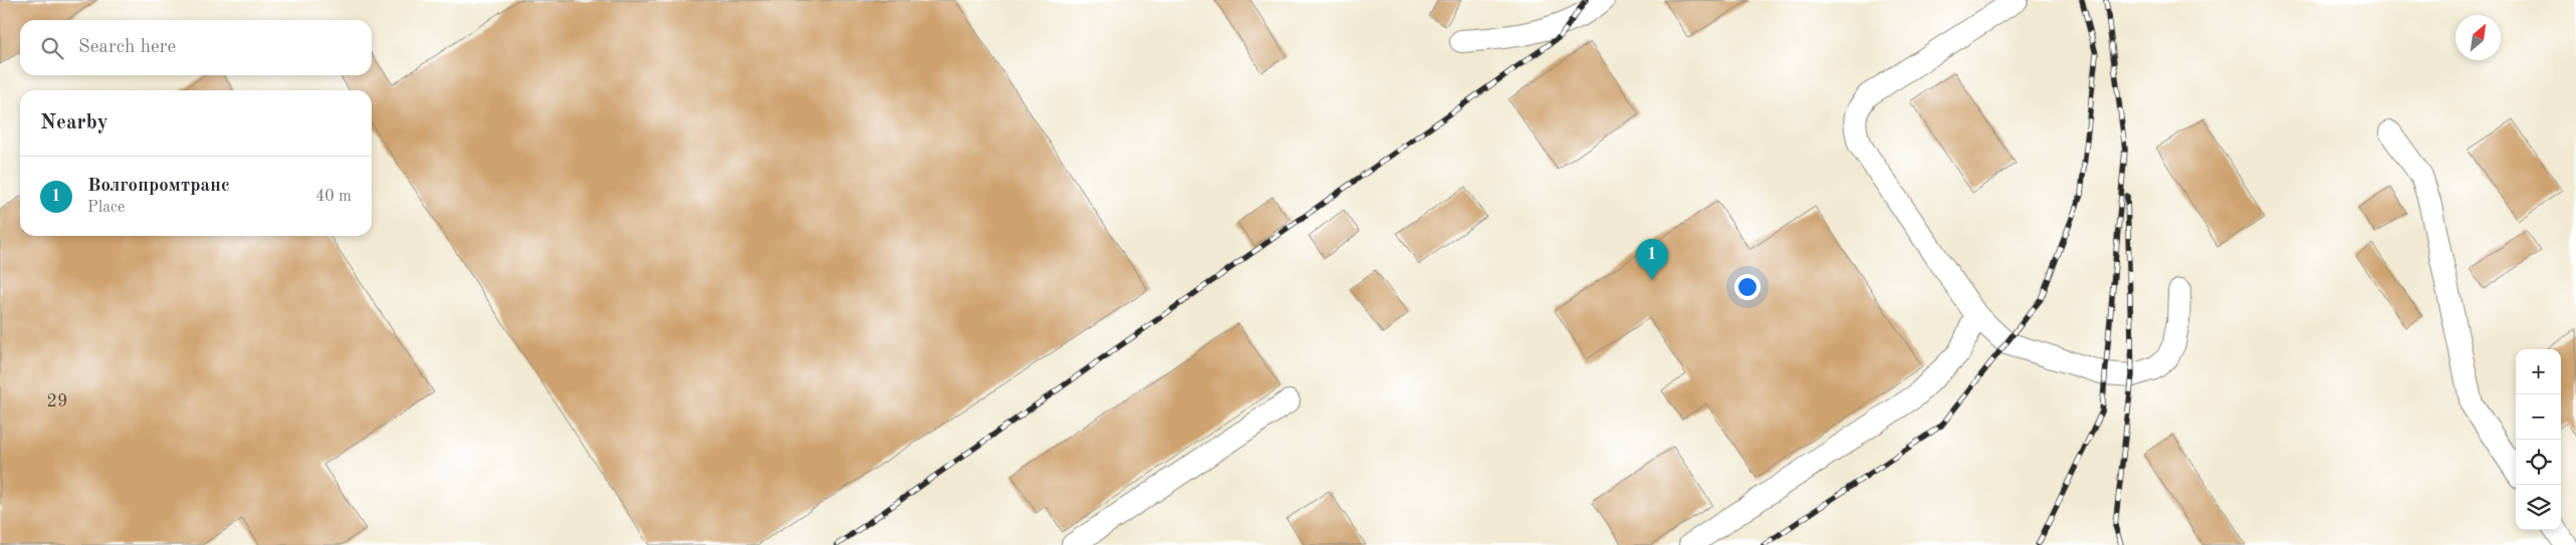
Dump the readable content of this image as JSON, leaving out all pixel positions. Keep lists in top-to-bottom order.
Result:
{
  "house_numbers": ["29"],
  "north": "top right",
  "page": {
    "search": "Search here",
    "heading": "Nearby",
    "list": [
      {
        "mark": "1",
        "name": "Волгопромтранс",
        "note": "Place",
        "value": "40 m"
      }
    ],
    "pins": "1",
    "map_buttons": ["+", "−"]
  }
}
